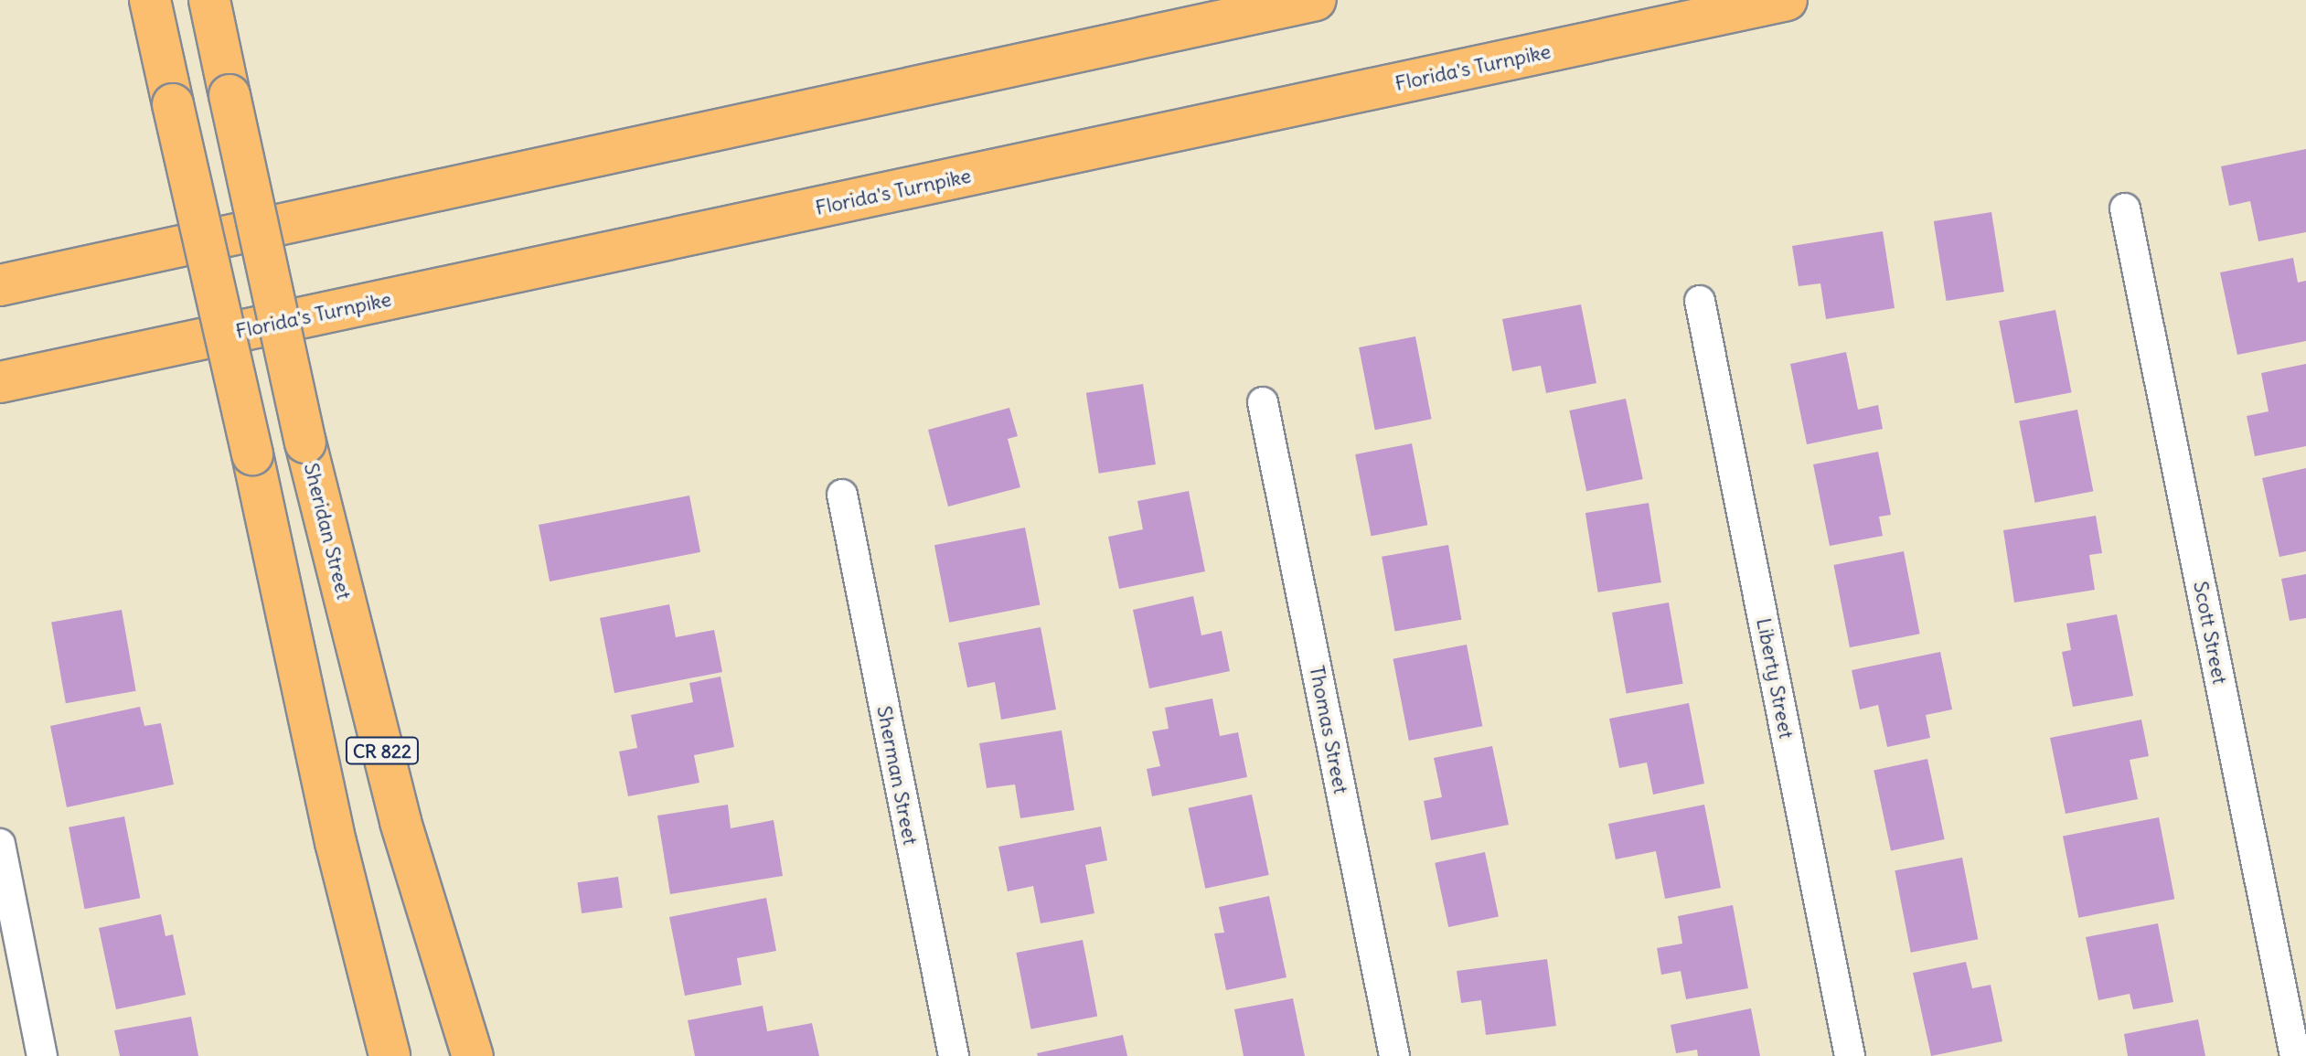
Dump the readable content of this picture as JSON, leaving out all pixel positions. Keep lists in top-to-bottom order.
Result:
{
  "streets": {
    "main road": ["Florida's Turnpike", "Sheridan Street", "CR 822"],
    "street": [
      "Scott Street",
      "Liberty Street",
      "Thomas Street",
      "Sherman Street"
    ]
  }
}
